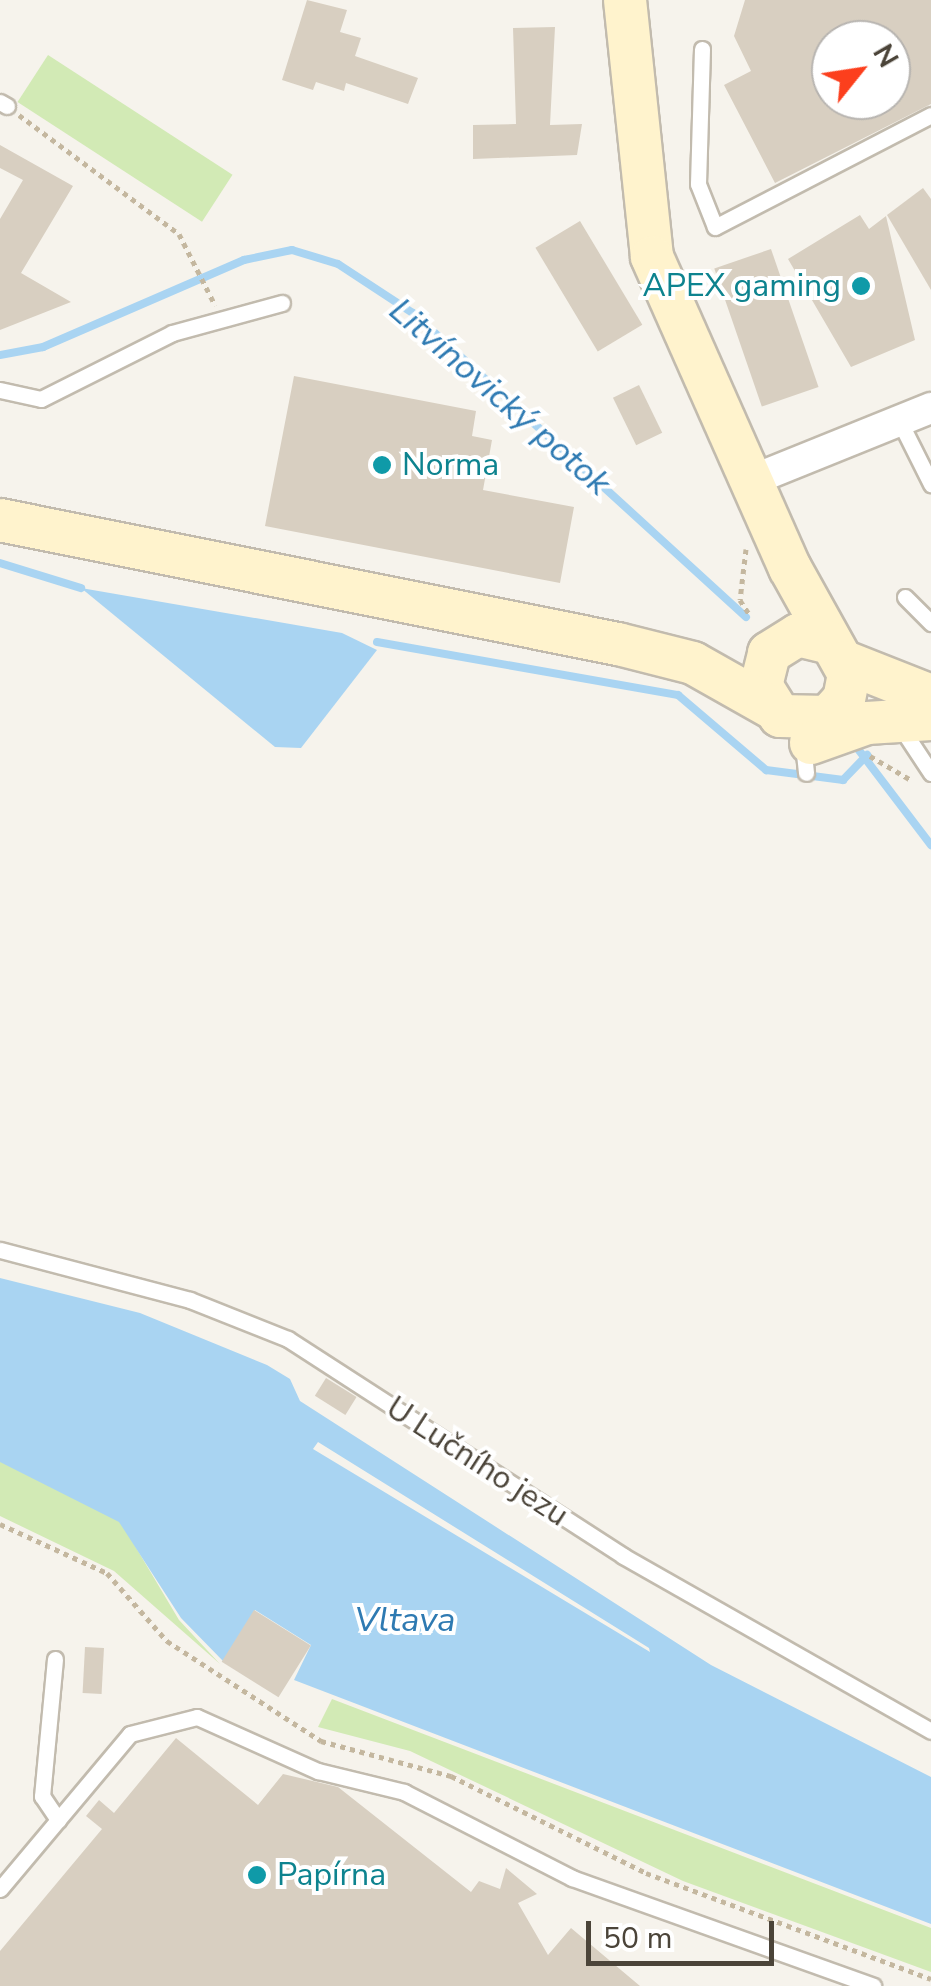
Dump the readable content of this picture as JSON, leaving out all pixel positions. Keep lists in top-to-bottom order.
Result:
{
  "streets": {
    "lane": ["U Lučního jezu"]
  },
  "water": ["Litvínovický potok", "Vltava"],
  "places": ["APEX gaming", "Norma", "Papírna"],
  "scale_bar": "50 m",
  "north": "top right"
}
